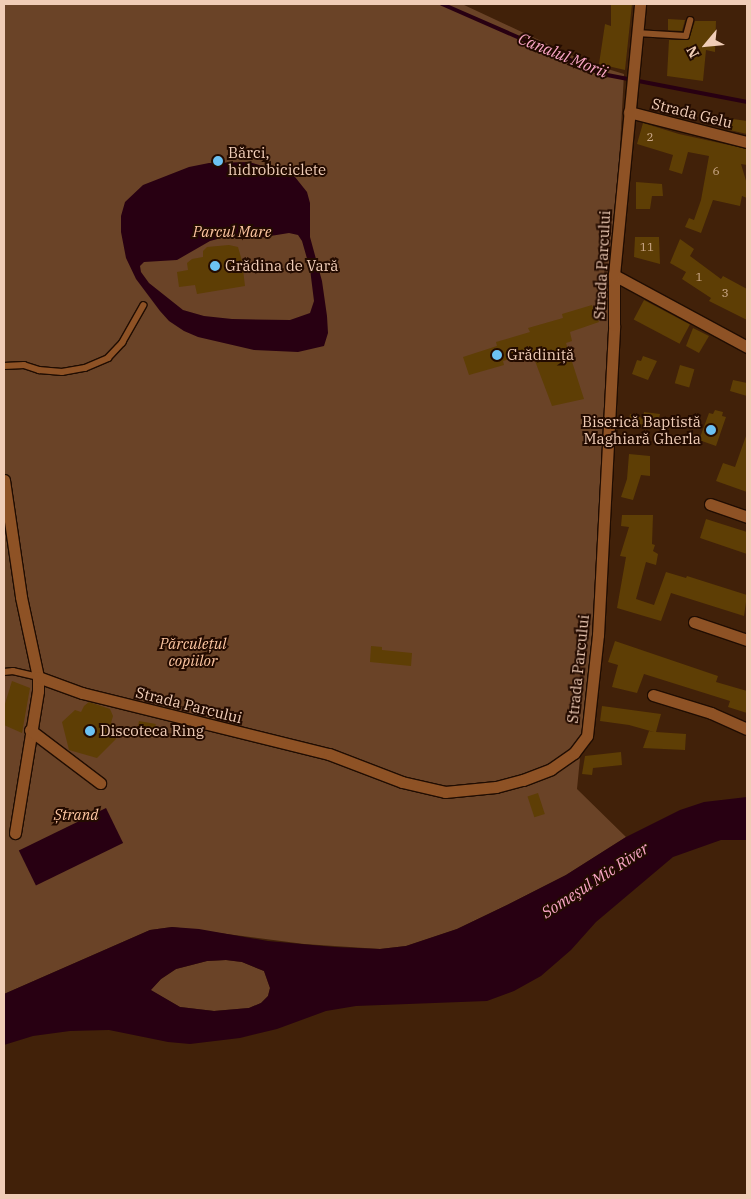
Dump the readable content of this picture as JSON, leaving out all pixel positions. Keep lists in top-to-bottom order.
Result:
{
  "streets": {
    "street": ["Strada Gelu", "Strada Parcului"]
  },
  "crossings": [
    ["Strada Gelu", "Strada Parcului"]
  ],
  "water": ["Canalul Morii", "Someşul Mic River"],
  "parks": ["Parcul Mare", "Părculețul copiilor", "Ștrand"],
  "places": [
    "Bărci, hidrobiciclete",
    "Grădina de Vară",
    "Grădiniță",
    "Biserică Baptistă Maghiară Gherla",
    "Discoteca Ring"
  ],
  "house_numbers": [
    "2",
    "6",
    "11",
    "1",
    "3"
  ],
  "north": "bottom left"
}
